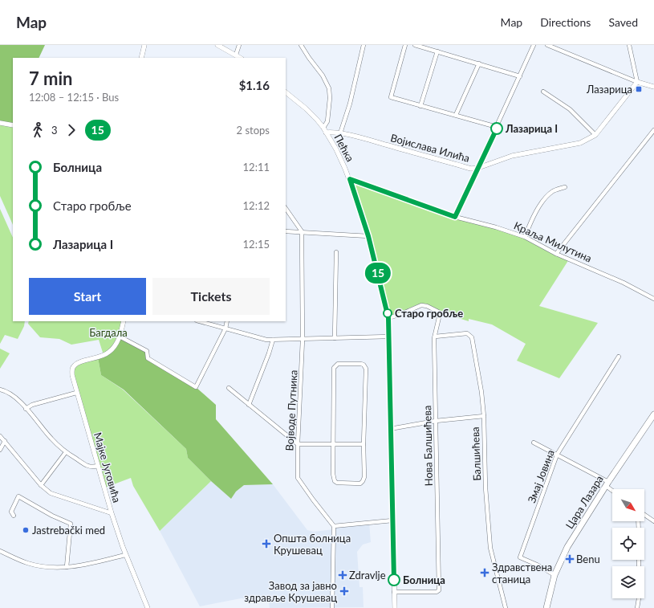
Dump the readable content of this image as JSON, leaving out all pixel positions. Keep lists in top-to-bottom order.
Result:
{
  "streets": {
    "main road": ["Цара Лазара"],
    "street": [
      "Пећка",
      "Војислава Илића",
      "Краља Милутина",
      "Војводе Путника",
      "Нова Балшићева",
      "Балшићева",
      "Мајке Југовића",
      "Змај Јовина"
    ]
  },
  "crossings": [
    ["Пећка", "Војислава Илића"],
    ["Пећка", "Краља Милутина"],
    ["Пећка", "Нова Балшићева"],
    ["Нова Балшићева", "Балшићева"],
    ["Змај Јовина", "Цара Лазара"]
  ],
  "parks": ["Багдала"],
  "places": {
    "transit": ["Лазарица"],
    "other": [
      "Лазарица I",
      "Старо гробље",
      "Jastrebački med",
      "Болница"
    ],
    "health": [
      "Општа болница Крушевац",
      "Benu",
      "Здравствена станица",
      "Zdravlje",
      "Завод за јавно здравље Крушевац"
    ]
  },
  "lines": ["bus line 15"],
  "north": "bottom right",
  "page": {
    "header": "Map",
    "nav": ["Map", "Directions", "Saved"],
    "on_map": "15",
    "heading": ["7 min", "12:08 – 12:15 · Bus", "$1.16"],
    "legs": ["3", "15", "2 stops"],
    "list": [
      {
        "name": "Болница",
        "value": "12:11"
      },
      {
        "name": "Старо гробље",
        "value": "12:12"
      },
      {
        "name": "Лазарица I",
        "value": "12:15"
      }
    ],
    "buttons": ["Start", "Tickets"]
  }
}
